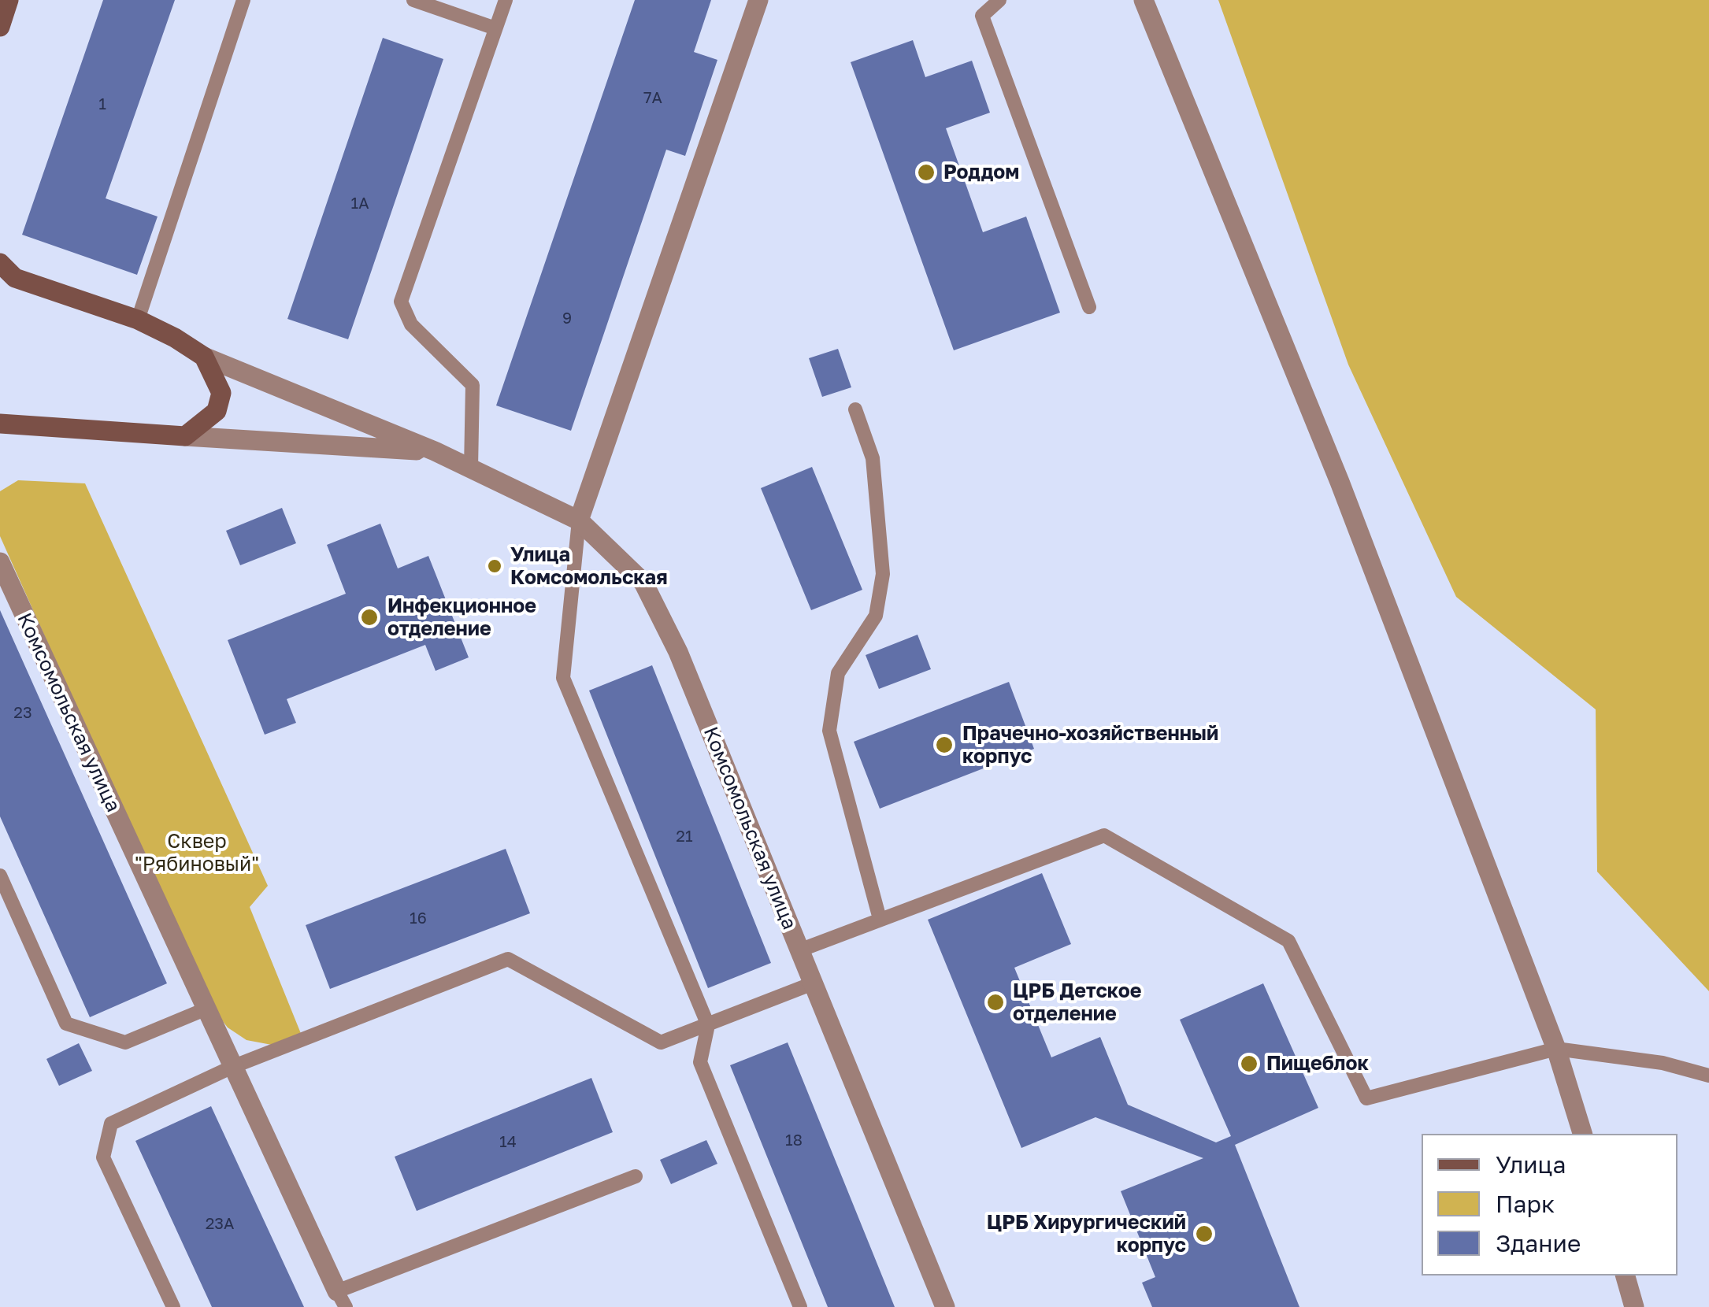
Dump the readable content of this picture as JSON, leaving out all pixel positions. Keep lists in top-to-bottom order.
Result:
{
  "streets": {
    "street": ["Комсомольская улица"]
  },
  "parks": ["Сквер \"Рябиновый\""],
  "places": [
    "Роддом",
    "Улица Комсомольская",
    "Инфекционное отделение",
    "Прачечно-хозяйственный корпус",
    "ЦРБ Детское отделение",
    "Пищеблок",
    "ЦРБ Хирургический корпус"
  ],
  "house_numbers": [
    "7А",
    "1",
    "1А",
    "9",
    "23",
    "21",
    "16",
    "18",
    "14",
    "23А"
  ],
  "legend": ["Улица", "Парк", "Здание"]
}
